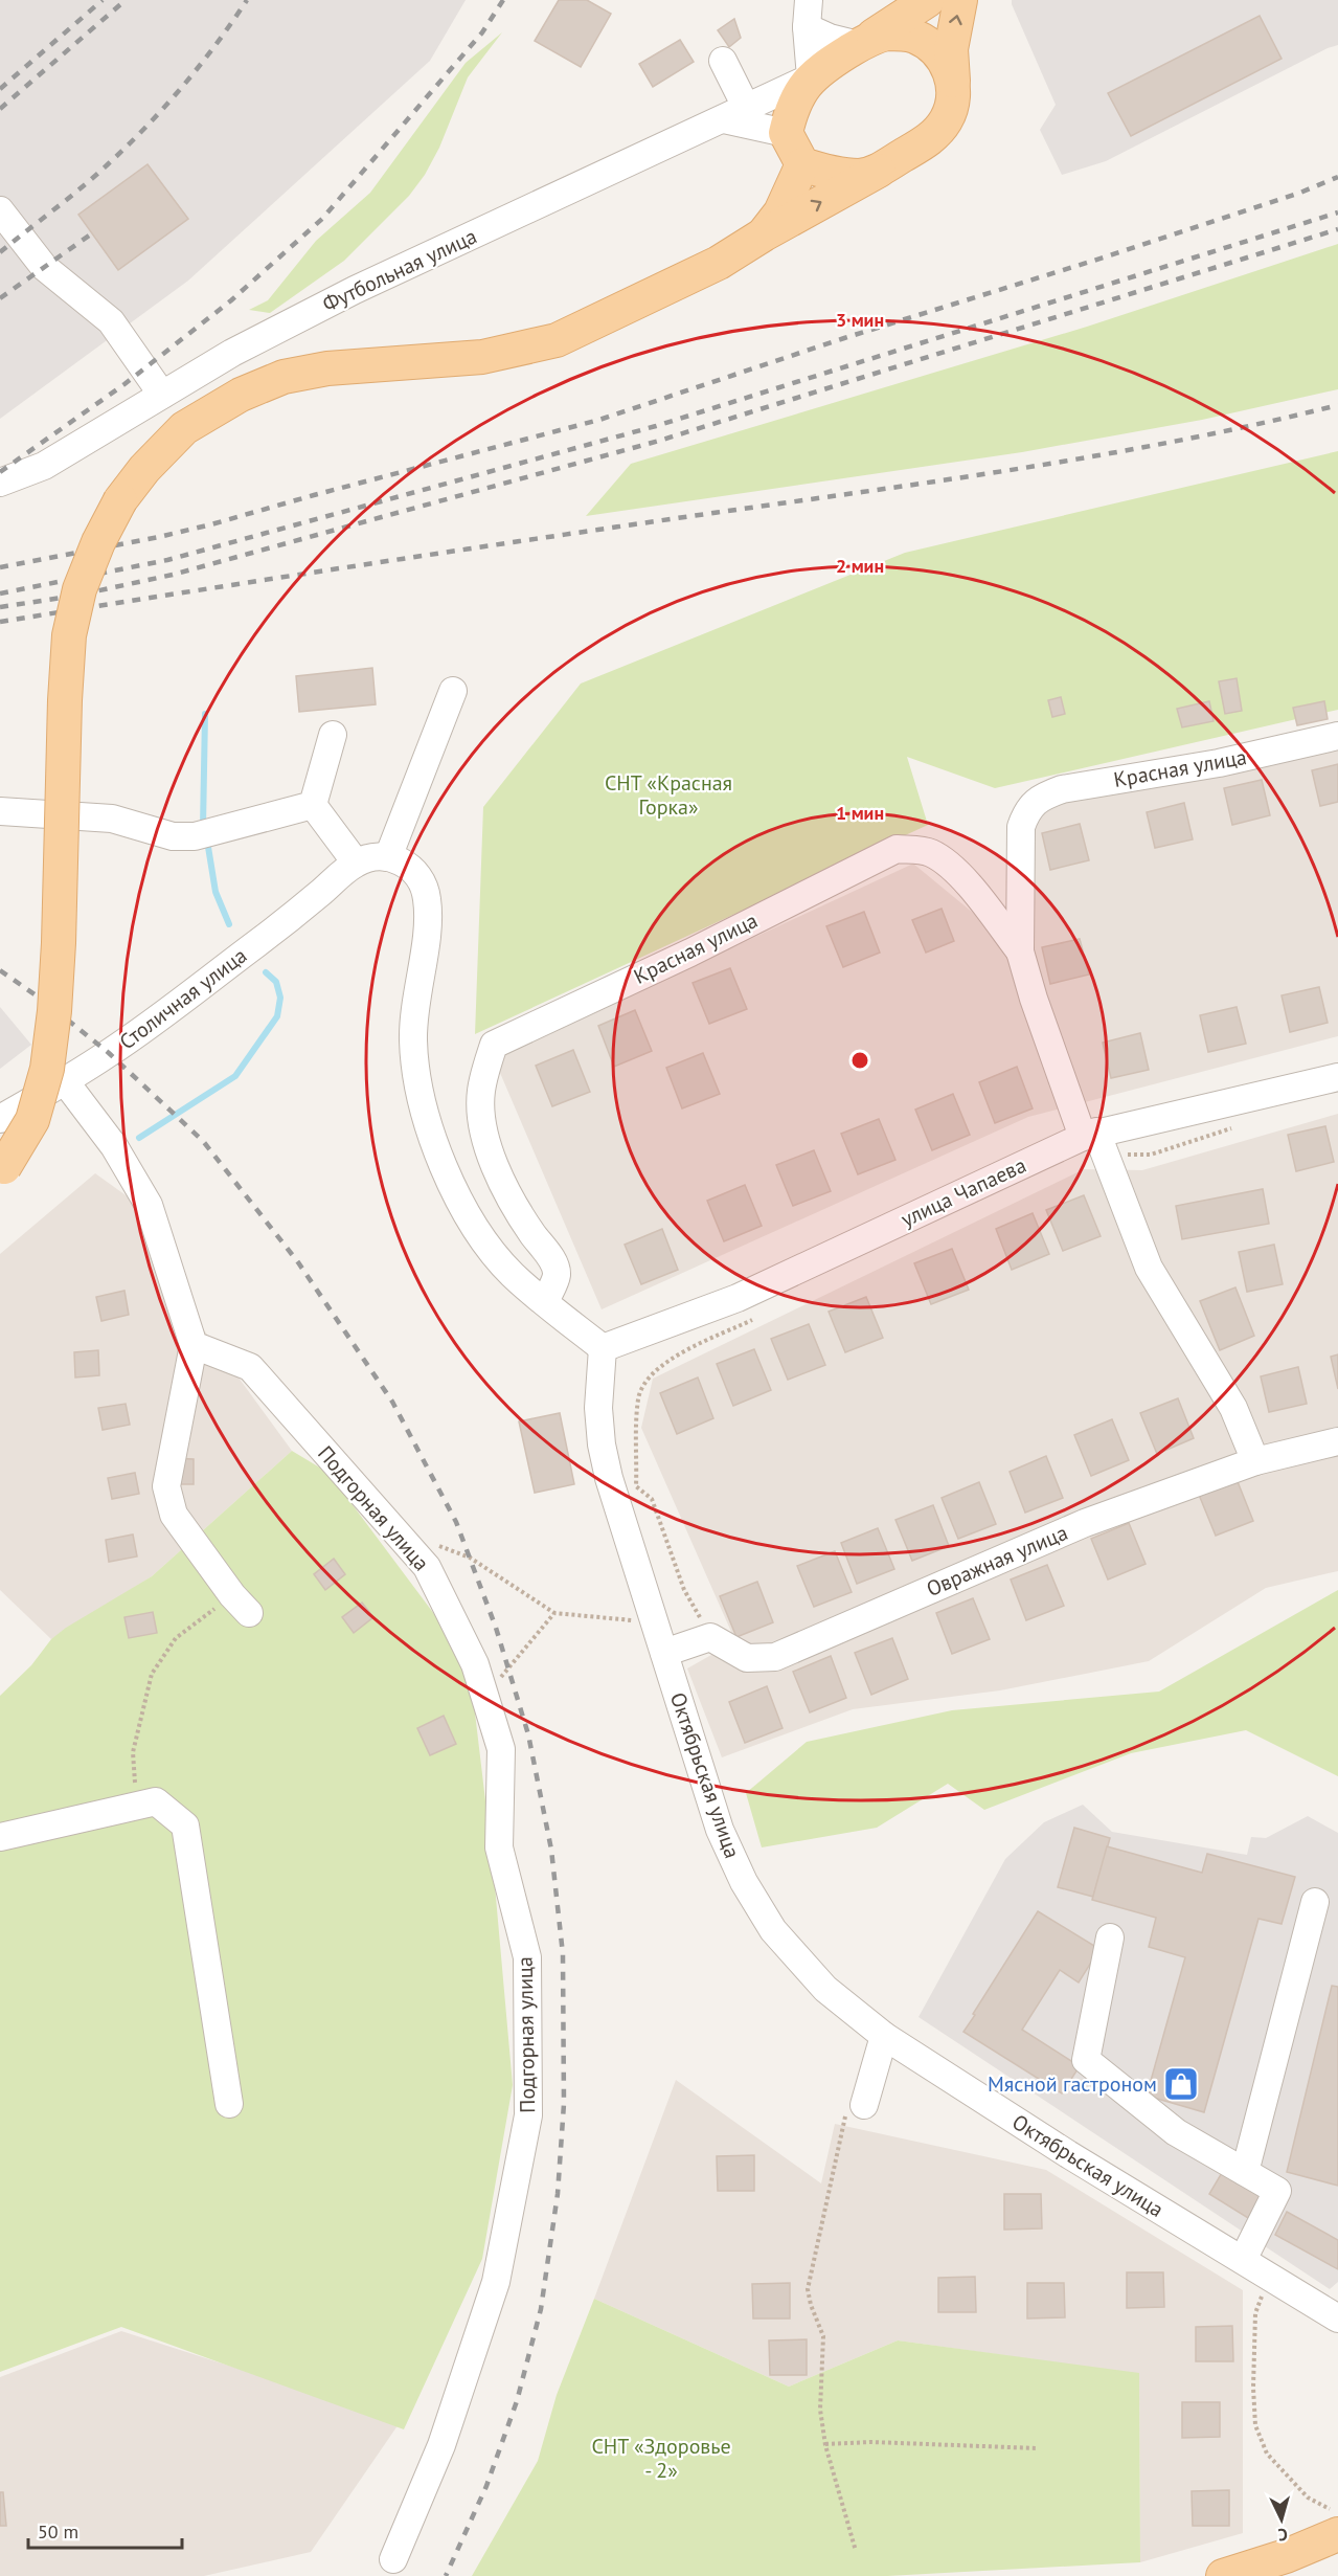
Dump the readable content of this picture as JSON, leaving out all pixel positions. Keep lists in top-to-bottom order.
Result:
{
  "streets": {
    "street": [
      "Футбольная улица",
      "Красная улица",
      "Столичная улица",
      "улица Чапаева",
      "Подгорная улица",
      "Овражная улица",
      "Октябрьская улица"
    ]
  },
  "crossings": [
    ["улица Чапаева", "Октябрьская улица"]
  ],
  "parks": ["СНТ «Красная Горка»", "СНТ «Здоровье - 2»"],
  "places": {
    "shop": ["Мясной гастроном"]
  },
  "scale_bar": "50 m",
  "north": "bottom",
  "rings": ["3 мин", "2 мин", "1 мин"]
}
